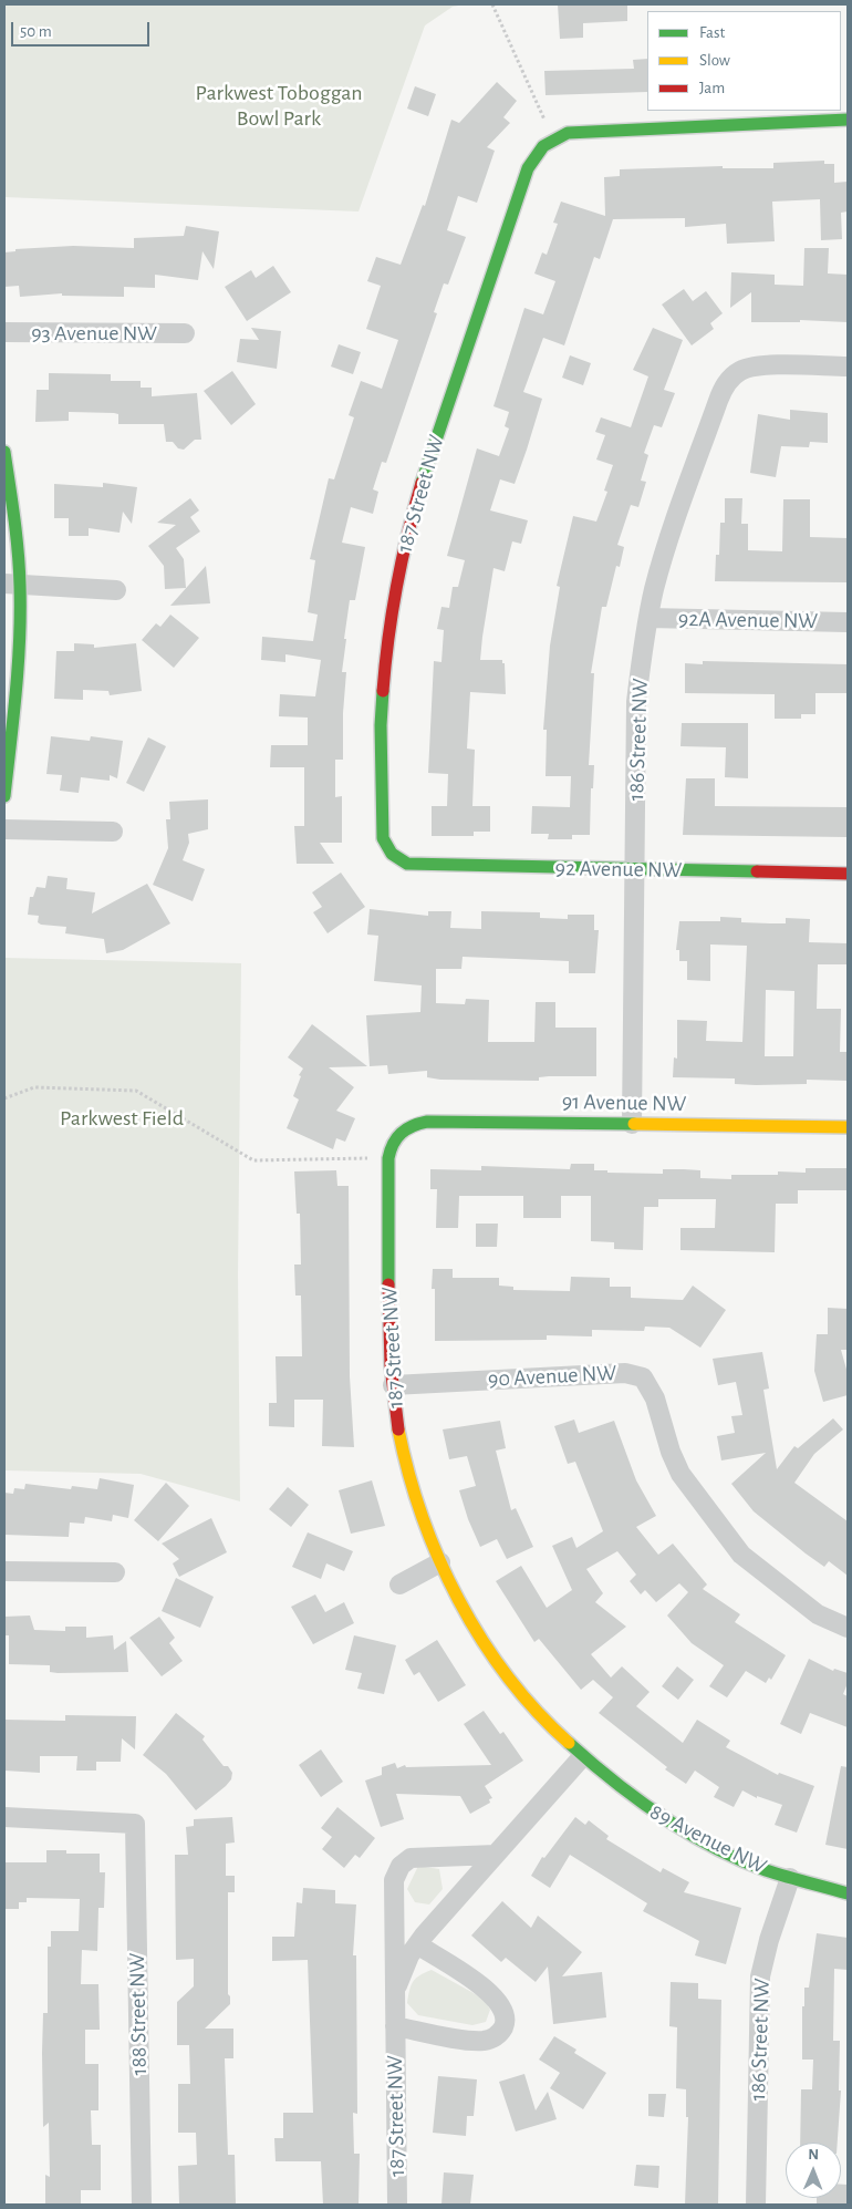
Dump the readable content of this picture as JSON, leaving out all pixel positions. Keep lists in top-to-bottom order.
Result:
{
  "streets": {
    "street": [
      "93 Avenue NW",
      "187 Street NW",
      "92A Avenue NW",
      "186 Street NW",
      "92 Avenue NW",
      "91 Avenue NW",
      "90 Avenue NW",
      "89 Avenue NW",
      "188 Street NW"
    ]
  },
  "crossings": [
    ["187 Street NW", "92 Avenue NW"],
    ["187 Street NW", "91 Avenue NW"],
    ["187 Street NW", "90 Avenue NW"],
    ["187 Street NW", "89 Avenue NW"],
    ["92A Avenue NW", "186 Street NW"],
    ["186 Street NW", "92 Avenue NW"],
    ["186 Street NW", "91 Avenue NW"],
    ["186 Street NW", "89 Avenue NW"]
  ],
  "parks": ["Parkwest Toboggan Bowl Park", "Parkwest Field"],
  "legend": ["Fast", "Slow", "Jam"],
  "scale_bar": "50 m",
  "north": "top"
}
